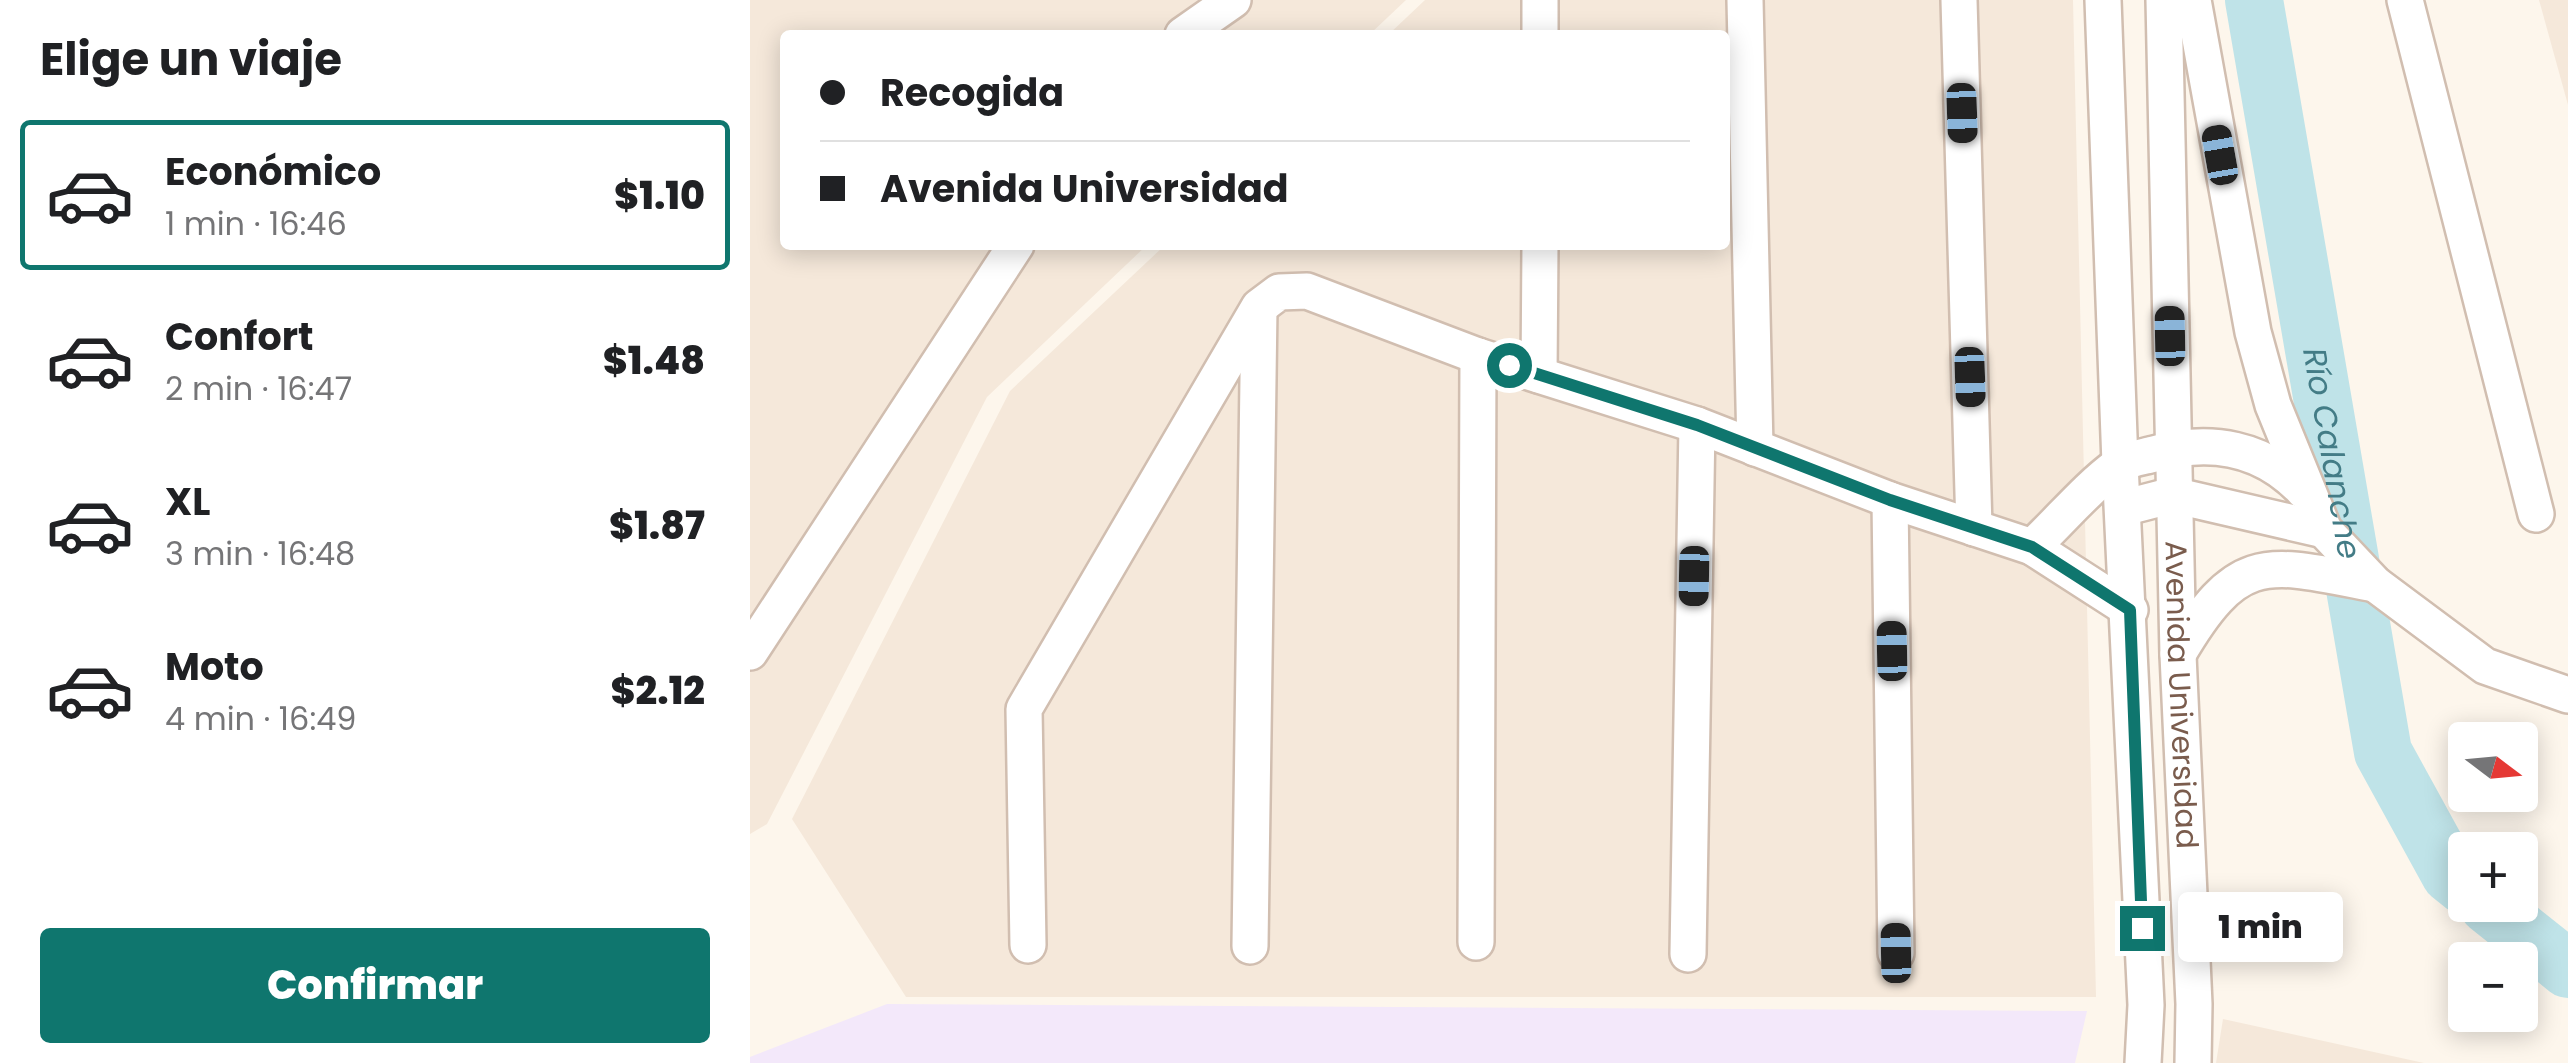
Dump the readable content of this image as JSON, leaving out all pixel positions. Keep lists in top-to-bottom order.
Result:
{
  "streets": {
    "street": ["Avenida Universidad"]
  },
  "water": ["Río Calanche"],
  "north": "right",
  "page": {
    "heading": "Elige un viaje",
    "banner": ["Recogida", "Avenida Universidad"],
    "list": [
      {
        "name": "Económico",
        "note": "1 min · 16:46",
        "value": "$1.10"
      },
      {
        "name": "Confort",
        "note": "2 min · 16:47",
        "value": "$1.48"
      },
      {
        "name": "XL",
        "note": "3 min · 16:48",
        "value": "$1.87"
      },
      {
        "name": "Moto",
        "note": "4 min · 16:49",
        "value": "$2.12"
      }
    ],
    "map_buttons": ["+", "−"],
    "bubble": "1 min",
    "buttons": "Confirmar"
  }
}
